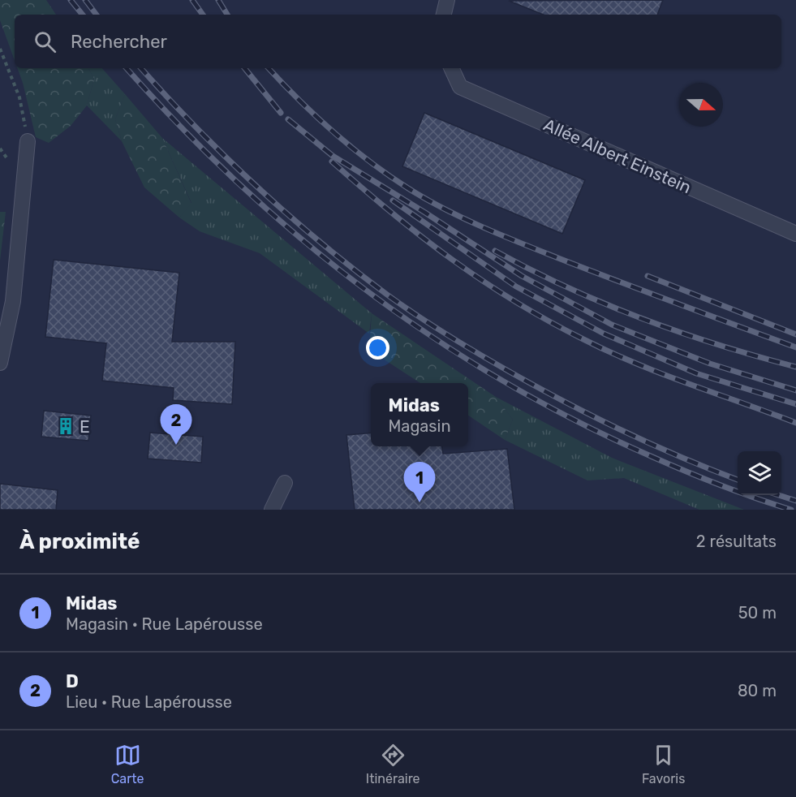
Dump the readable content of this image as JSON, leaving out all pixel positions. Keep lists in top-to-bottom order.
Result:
{
  "streets": {
    "street": ["Allée Albert Einstein"]
  },
  "places": {
    "building": ["E"]
  },
  "north": "right",
  "page": {
    "search": "Rechercher",
    "popup": ["Midas", "Magasin"],
    "pins": ["2", "1"],
    "heading": ["À proximité", "2 résultats"],
    "list": [
      {
        "mark": "1",
        "name": "Midas",
        "note": "Magasin · Rue Lapérousse",
        "value": "50 m"
      },
      {
        "mark": "2",
        "name": "D",
        "note": "Lieu · Rue Lapérousse",
        "value": "80 m"
      }
    ],
    "nav": ["Carte", "Itinéraire", "Favoris"]
  }
}
